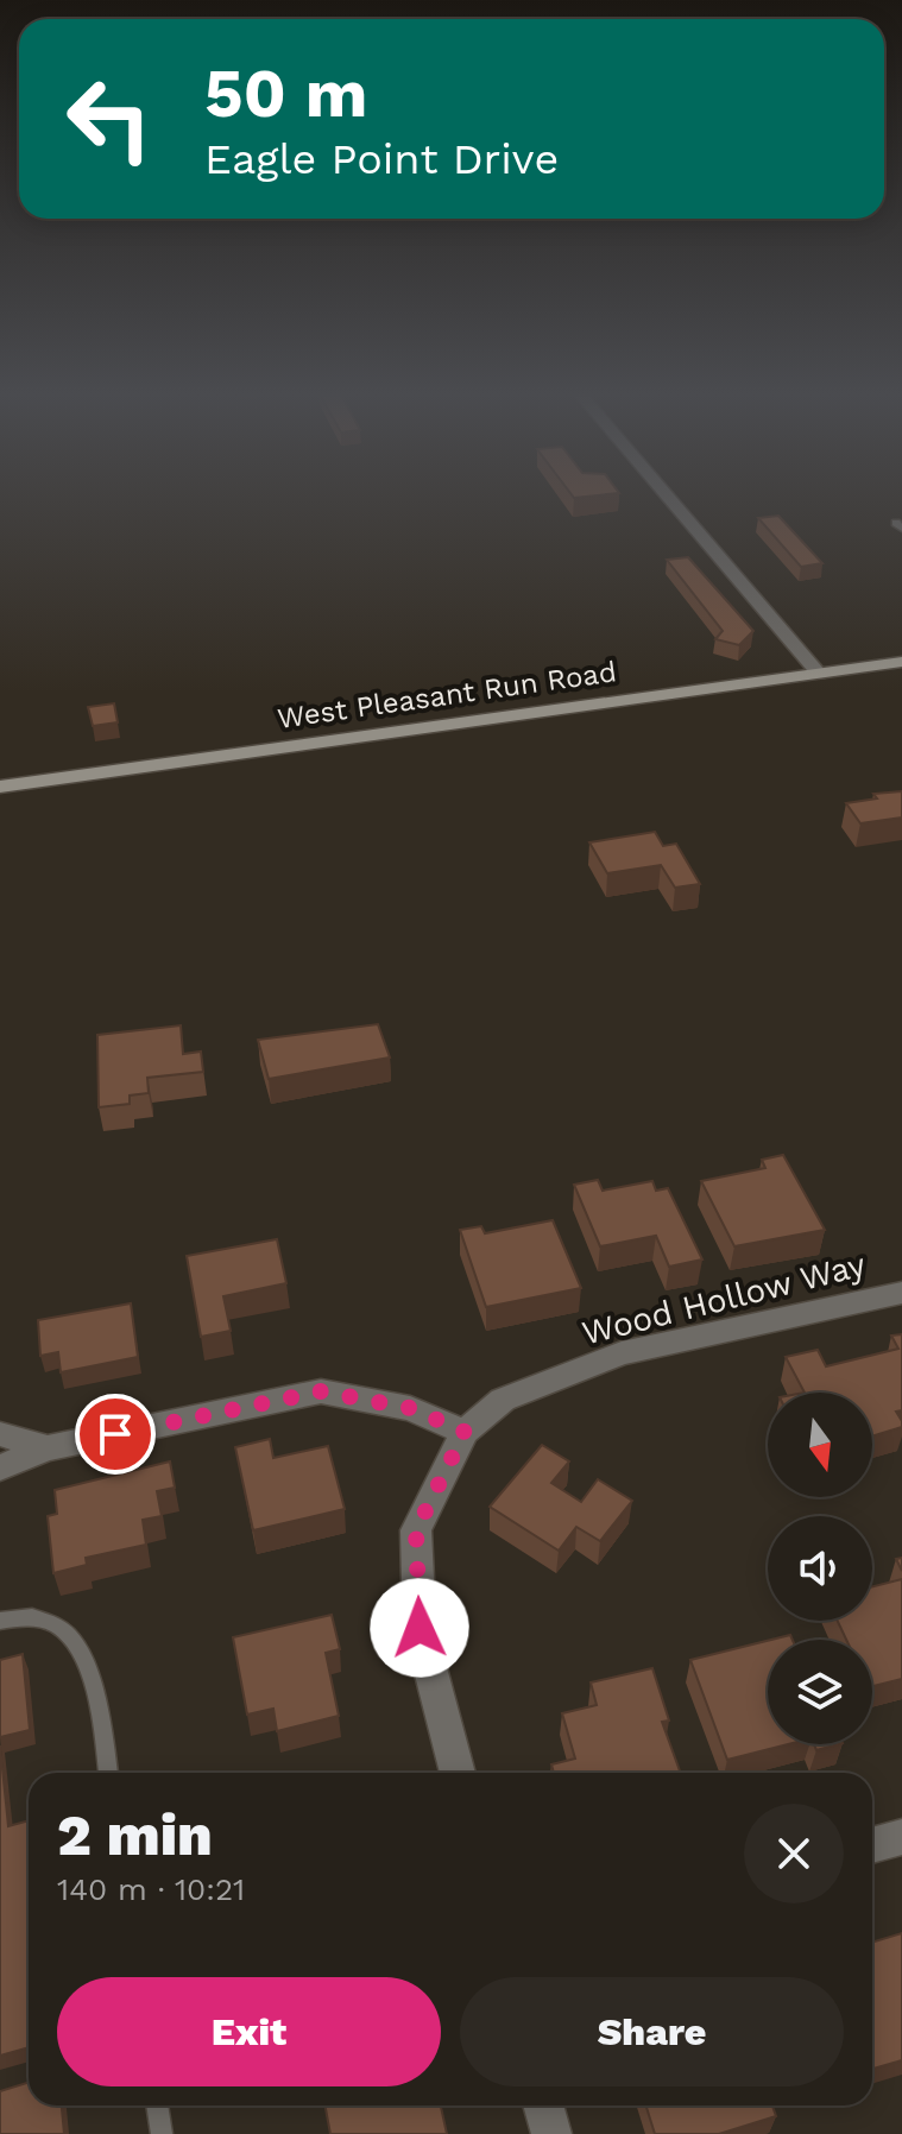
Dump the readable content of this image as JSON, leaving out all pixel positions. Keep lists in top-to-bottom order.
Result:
{
  "streets": {
    "main road": ["West Pleasant Run Road"],
    "street": ["Wood Hollow Way"]
  },
  "north": "bottom",
  "page": {
    "turn": ["50 m", "Eagle Point Drive"],
    "heading": ["2 min", "140 m · 10:21"],
    "buttons": ["Exit", "Share"]
  }
}
